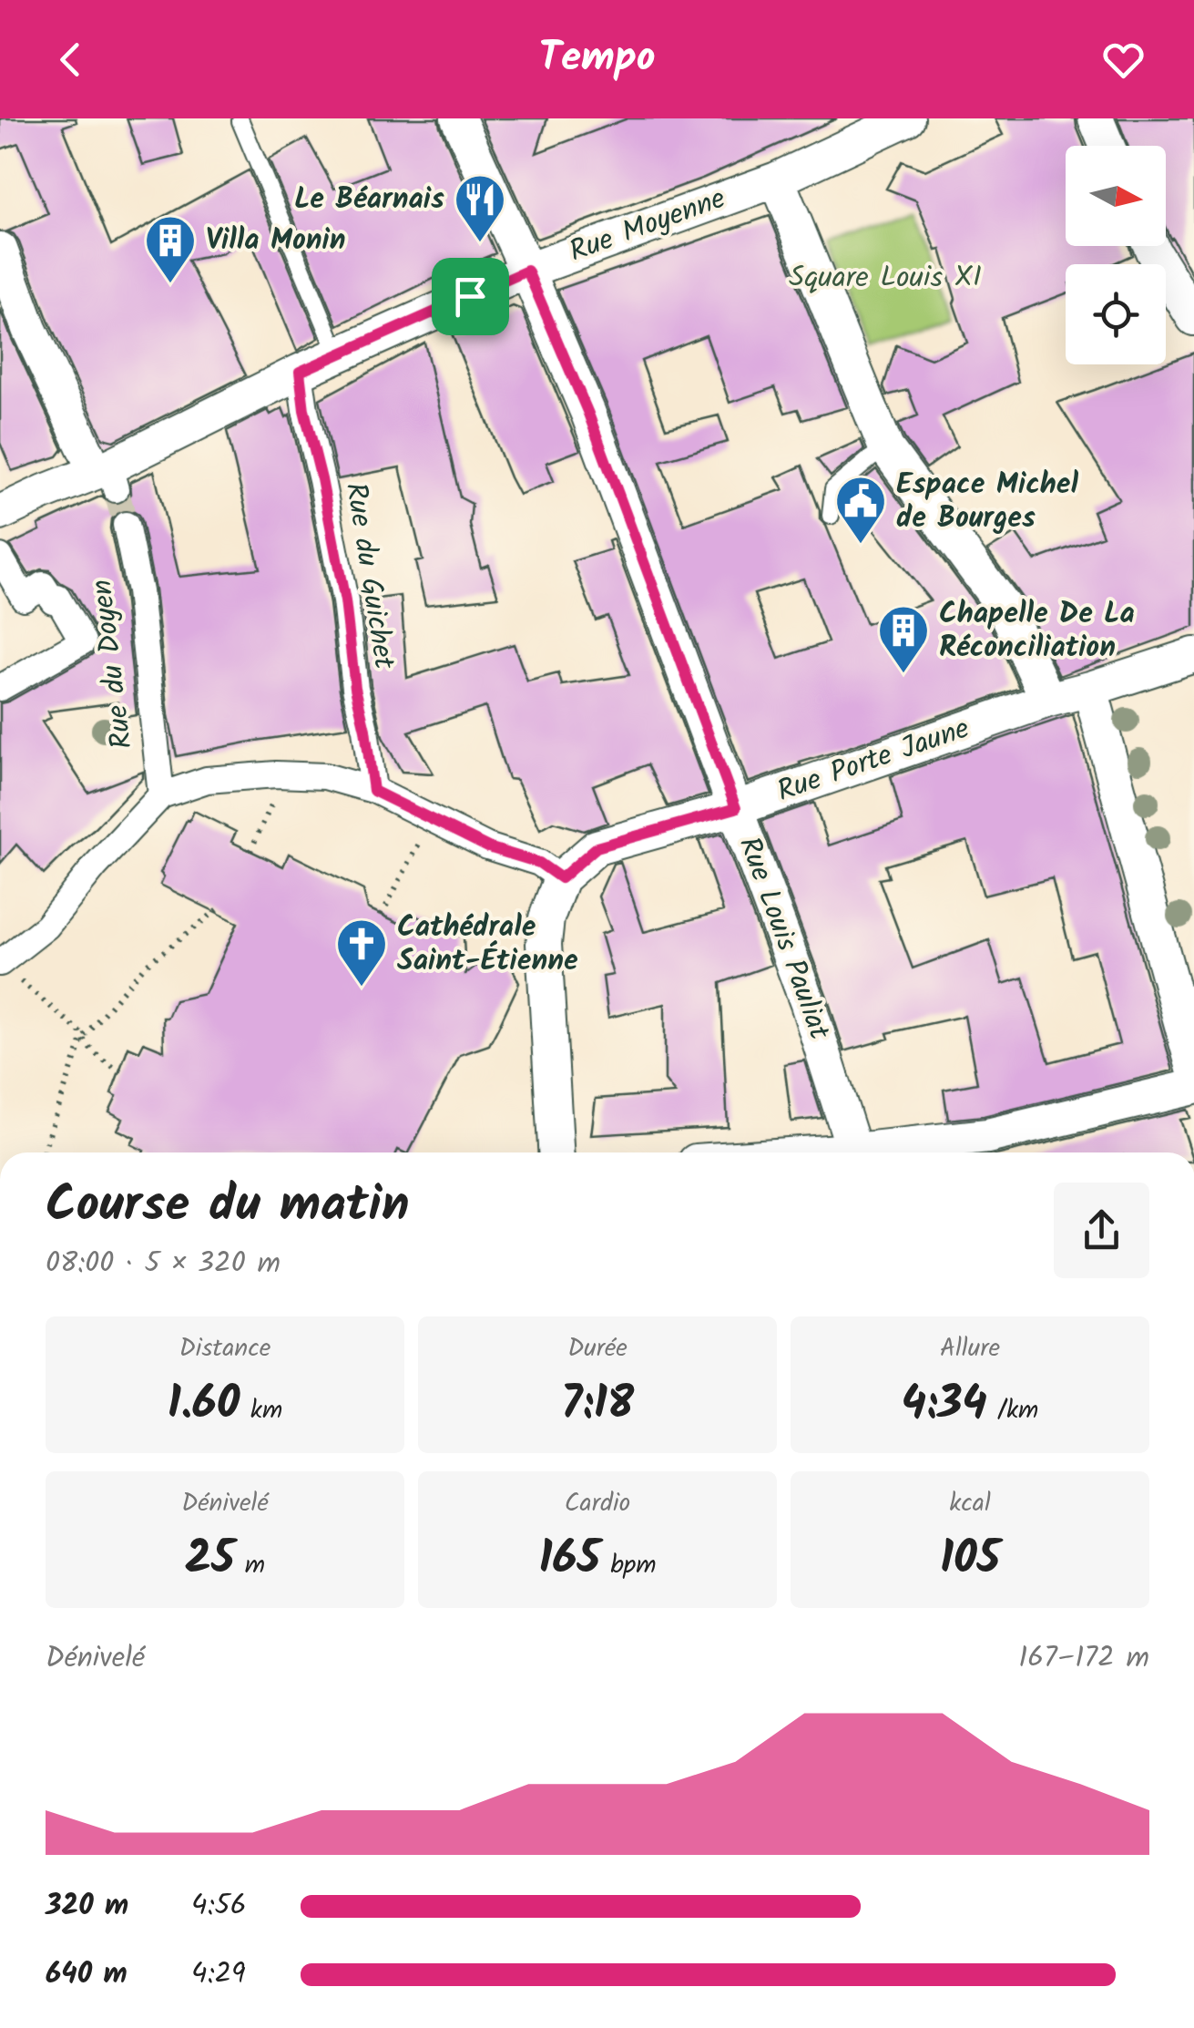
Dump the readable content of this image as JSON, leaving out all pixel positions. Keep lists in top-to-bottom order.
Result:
{
  "streets": {
    "street": [
      "Rue Moyenne",
      "Rue du Guichet",
      "Rue du Doyen",
      "Rue Porte Jaune",
      "Rue Louis Pauliat"
    ]
  },
  "crossings": [
    ["Rue Moyenne", "Rue du Guichet"],
    ["Rue Moyenne", "Rue Louis Pauliat"],
    ["Rue Porte Jaune", "Rue Louis Pauliat"]
  ],
  "parks": ["Square Louis XI"],
  "places": {
    "restaurant": ["Le Béarnais"],
    "building": ["Villa Monin", "Chapelle De La Réconciliation"],
    "public building": ["Espace Michel de Bourges"],
    "church": ["Cathédrale Saint-Étienne"]
  },
  "north": "right",
  "page": {
    "header": "Tempo",
    "heading": ["Course du matin", "08:00 · 5 × 320 m"],
    "stats": [
      ["Distance", "1.60 km"],
      ["Durée", "7:18"],
      ["Allure", "4:34 /km"],
      ["Dénivelé", "25 m"],
      ["Cardio", "165 bpm"],
      ["kcal", "105"]
    ],
    "chart": ["Dénivelé", "167–172 m"],
    "list": [
      {
        "name": "320 m",
        "note": "4:56"
      },
      {
        "name": "640 m",
        "note": "4:29"
      }
    ]
  }
}
